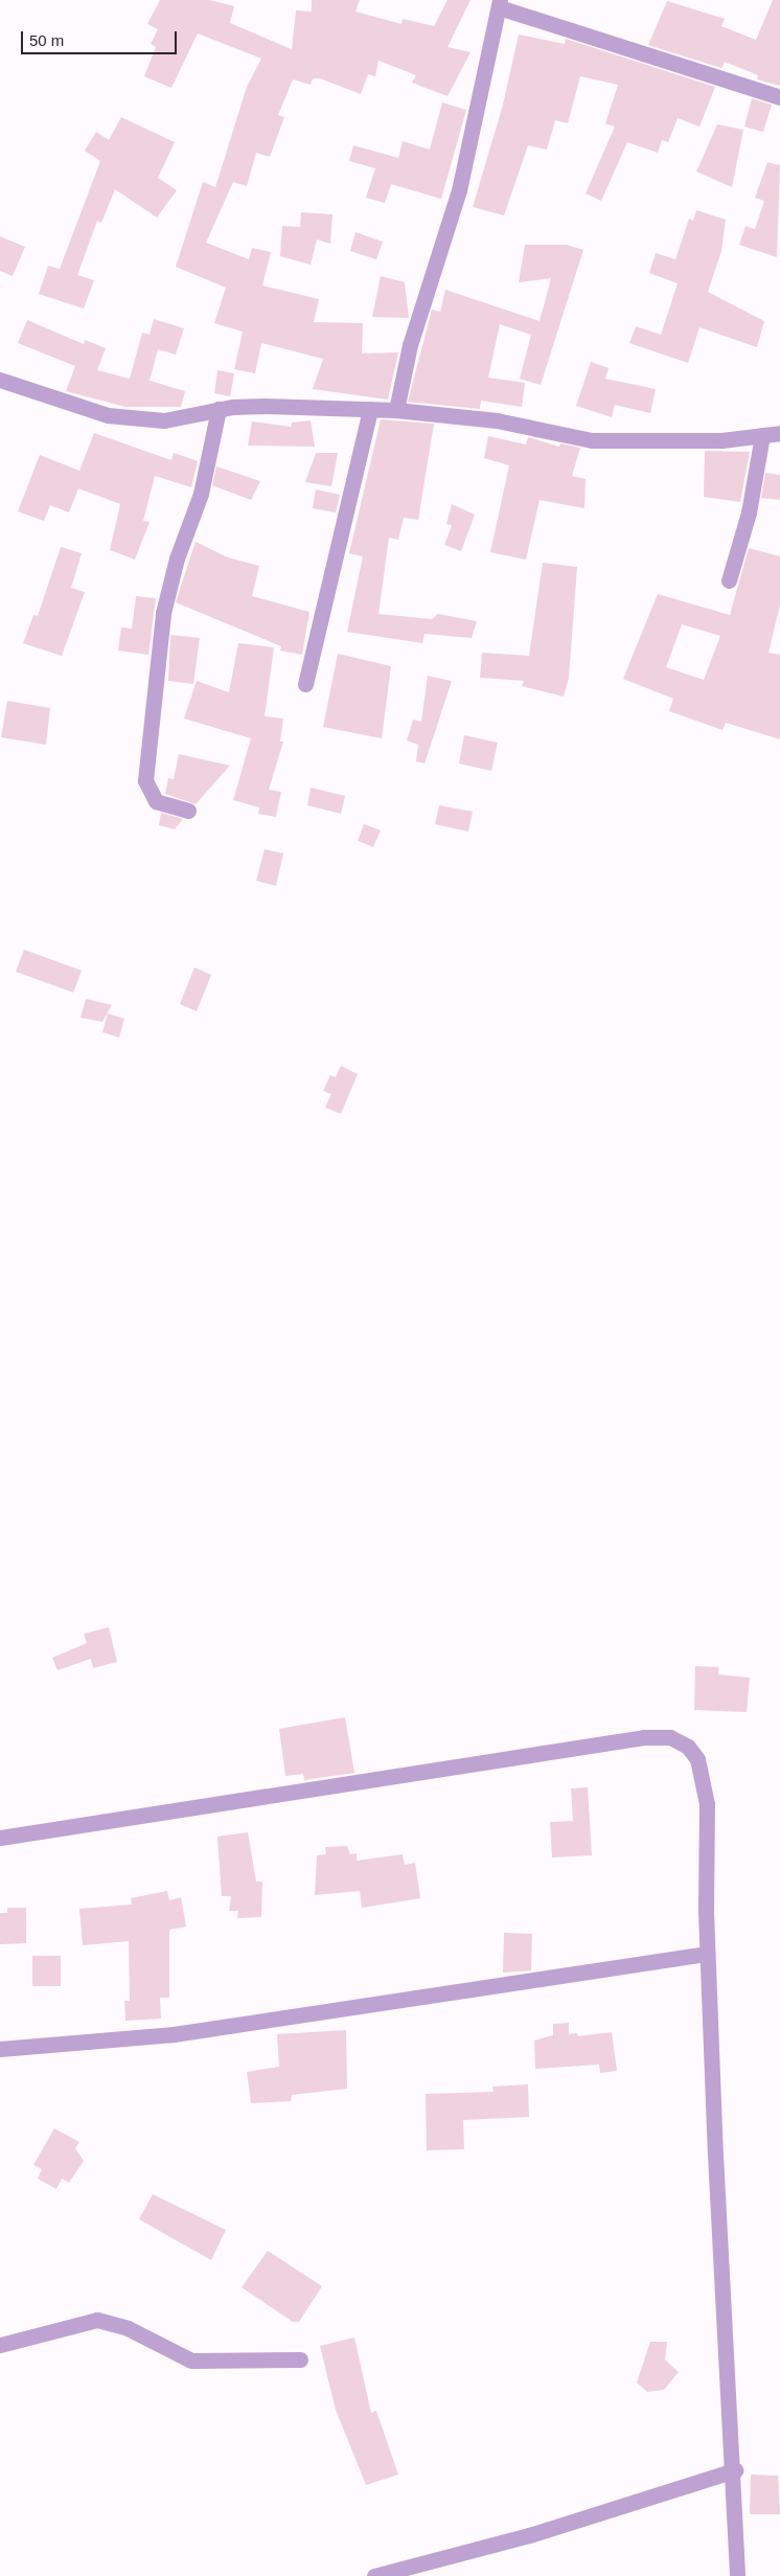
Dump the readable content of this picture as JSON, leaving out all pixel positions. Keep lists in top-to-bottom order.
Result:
{
  "scale_bar": "50 m"
}
